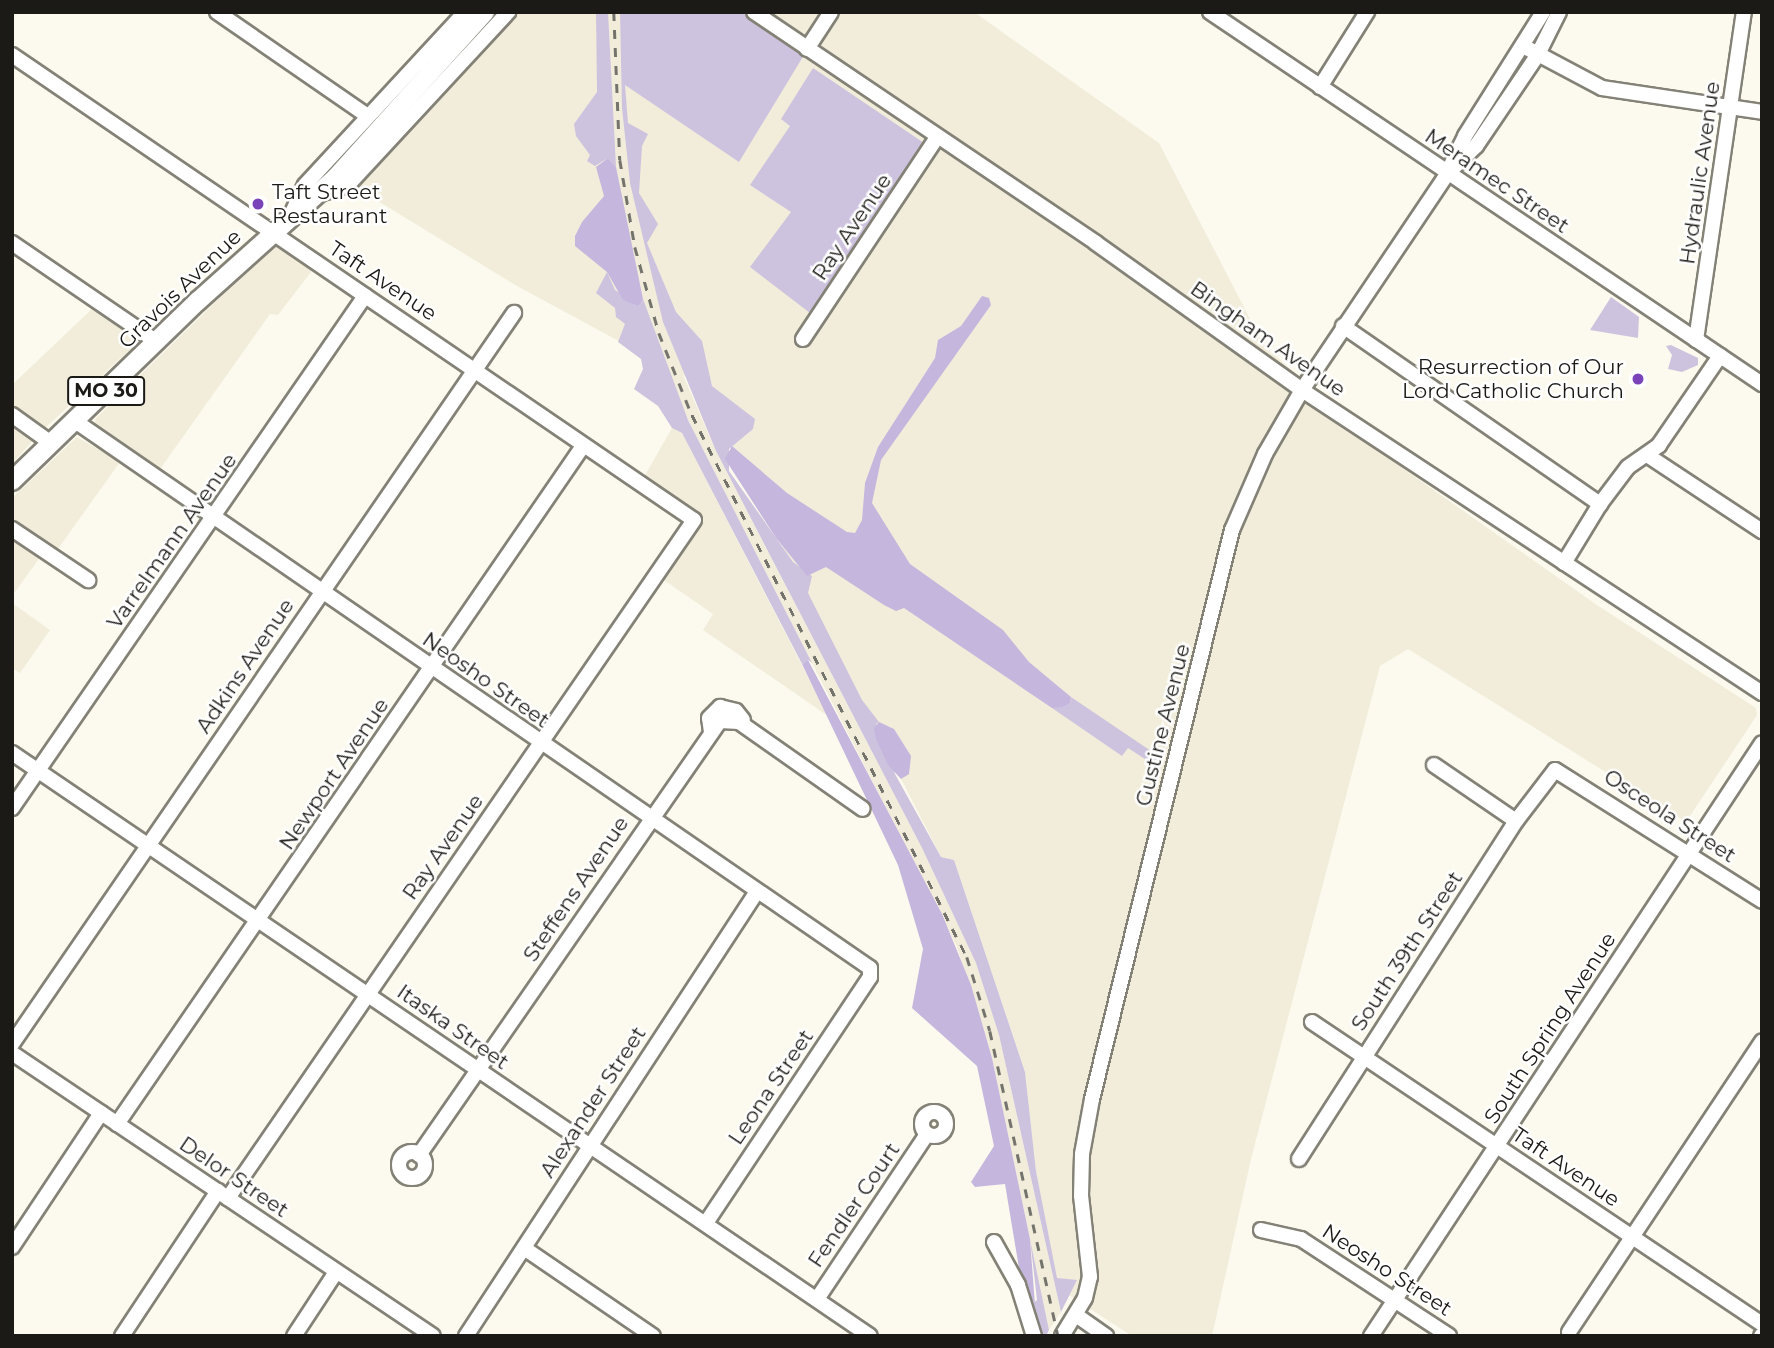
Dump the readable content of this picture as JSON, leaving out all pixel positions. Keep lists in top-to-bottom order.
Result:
{
  "streets": {
    "main road": ["Gravois Avenue", "MO 30"],
    "street": [
      "Hydraulic Avenue",
      "Meramec Street",
      "Ray Avenue",
      "Taft Avenue",
      "Bingham Avenue",
      "Varrelmann Avenue",
      "Adkins Avenue",
      "Neosho Street",
      "Gustine Avenue",
      "Newport Avenue",
      "Osceola Street",
      "Steffens Avenue",
      "South 39th Street",
      "Itaska Street",
      "South Spring Avenue",
      "Leona Street",
      "Alexander Street",
      "Delor Street",
      "Fendler Court"
    ]
  },
  "crossings": [
    ["Hydraulic Avenue", "Meramec Street"],
    ["Meramec Street", "Gustine Avenue"],
    ["Ray Avenue", "Taft Avenue"],
    ["Ray Avenue", "Bingham Avenue"],
    ["Ray Avenue", "Neosho Street"],
    ["Ray Avenue", "Itaska Street"],
    ["Ray Avenue", "Delor Street"],
    ["Taft Avenue", "Gravois Avenue"],
    ["Taft Avenue", "Varrelmann Avenue"],
    ["Taft Avenue", "Adkins Avenue"],
    ["Taft Avenue", "Newport Avenue"],
    ["Taft Avenue", "South 39th Street"],
    ["Taft Avenue", "South Spring Avenue"],
    ["Gravois Avenue", "Neosho Street"],
    ["Bingham Avenue", "Gustine Avenue"],
    ["Varrelmann Avenue", "Neosho Street"],
    ["Varrelmann Avenue", "Itaska Street"],
    ["Adkins Avenue", "Neosho Street"],
    ["Adkins Avenue", "Itaska Street"],
    ["Neosho Street", "Newport Avenue"],
    ["Neosho Street", "Steffens Avenue"],
    ["Neosho Street", "South Spring Avenue"],
    ["Neosho Street", "Leona Street"],
    ["Neosho Street", "Alexander Street"],
    ["Newport Avenue", "Itaska Street"],
    ["Newport Avenue", "Delor Street"],
    ["Osceola Street", "South 39th Street"],
    ["Osceola Street", "South Spring Avenue"],
    ["Steffens Avenue", "Itaska Street"],
    ["Itaska Street", "Leona Street"],
    ["Itaska Street", "Alexander Street"],
    ["Itaska Street", "Fendler Court"]
  ],
  "places": ["Taft Street Restaurant", "Resurrection of Our Lord Catholic Church"]
}
